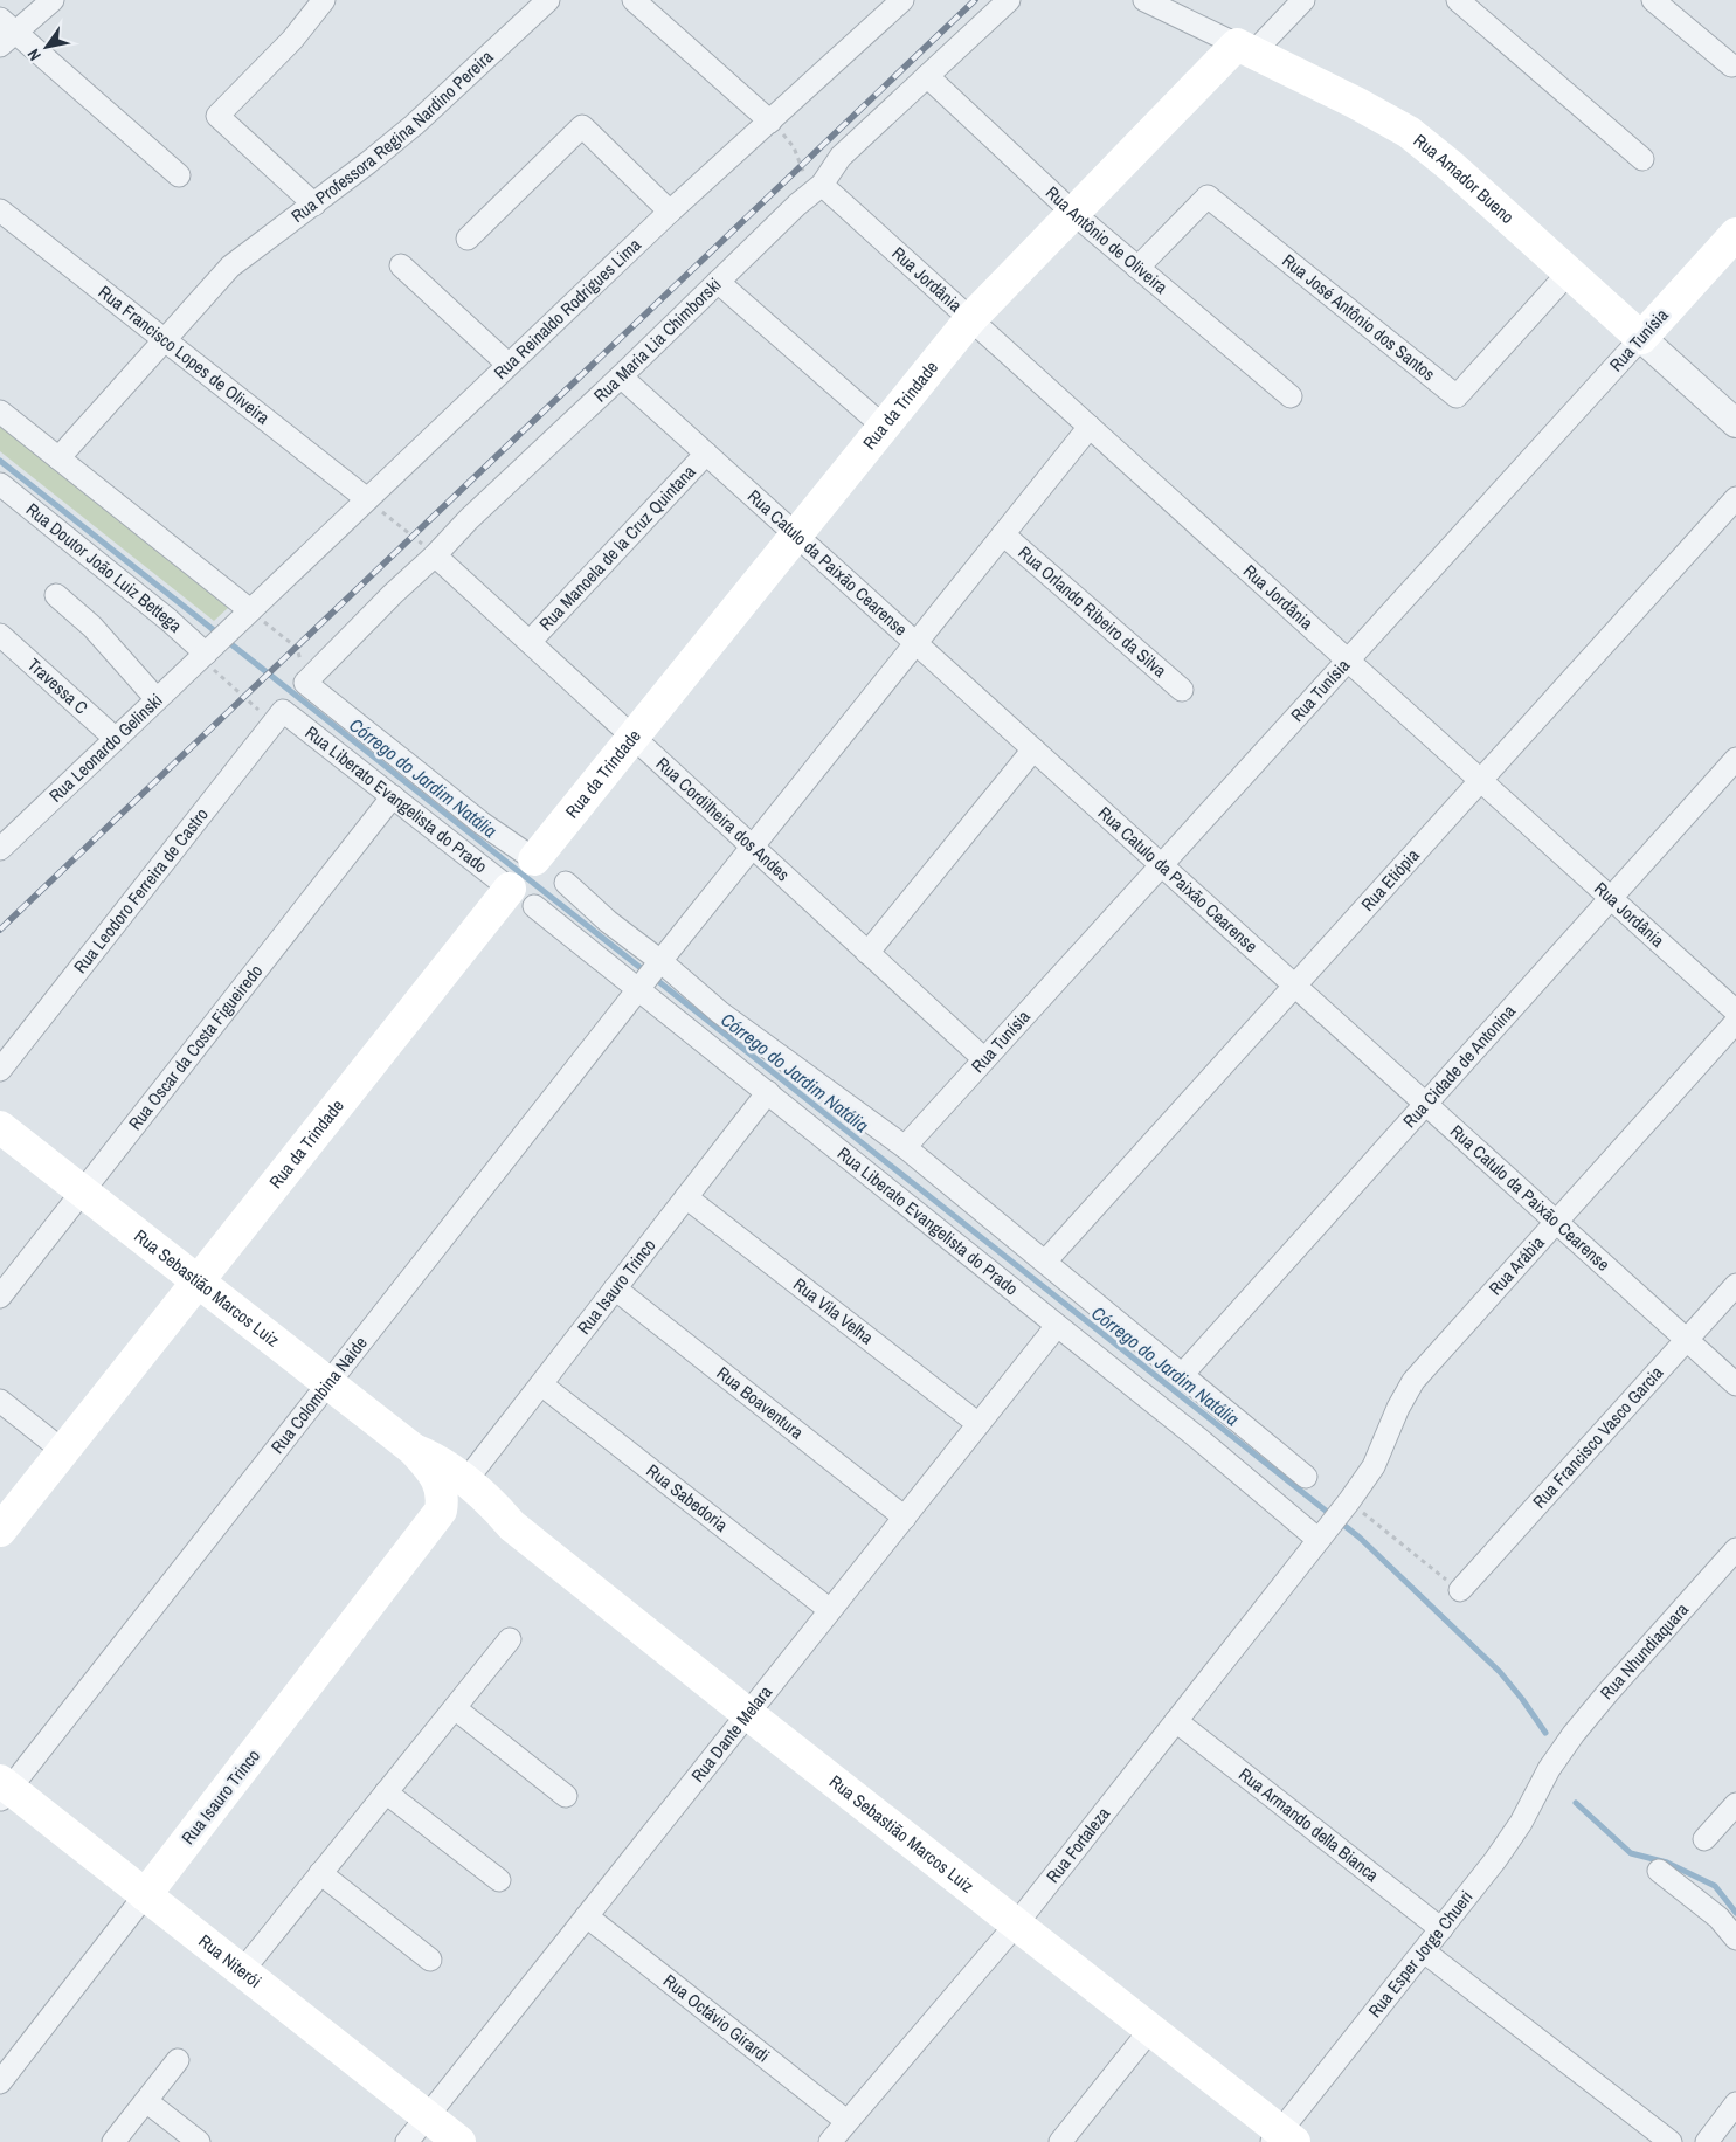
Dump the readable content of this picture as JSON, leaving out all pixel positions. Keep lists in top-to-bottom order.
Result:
{
  "streets": {
    "main road": [
      "Rua Amador Bueno",
      "Rua Tunísia",
      "Rua da Trindade",
      "Rua Isauro Trinco",
      "Rua Sebastião Marcos Luiz",
      "Rua Niterói"
    ],
    "street": [
      "Rua Professora Regina Nardino Pereira",
      "Rua Antônio de Oliveira",
      "Rua Jordânia",
      "Rua Reinaldo Rodrigues Lima",
      "Rua José Antônio dos Santos",
      "Rua Maria Lia Chimborski",
      "Rua Francisco Lopes de Oliveira",
      "Rua Manoela de la Cruz Quintana",
      "Rua Catulo da Paixão Cearense",
      "Rua Doutor João Luiz Bettega",
      "Rua Orlando Ribeiro da Silva",
      "Travessa C",
      "Rua Leonardo Gelinski",
      "Rua Liberato Evangelista do Prado",
      "Rua Cordilheira dos Andes",
      "Rua Etiópia",
      "Rua Leodoro Ferreira de Castro",
      "Rua Oscar da Costa Figueiredo",
      "Rua Cidade de Antonina",
      "Rua Arábia",
      "Rua Vila Velha",
      "Rua Colombina Naide",
      "Rua Boaventura",
      "Rua Francisco Vasco Garcia",
      "Rua Sabedoria",
      "Rua Nhundiaquara",
      "Rua Dante Melara",
      "Rua Armando della Bianca",
      "Rua Fortaleza",
      "Rua Esper Jorge Chueri",
      "Rua Octávio Girardi"
    ]
  },
  "crossings": [
    ["Rua Professora Regina Nardino Pereira", "Rua Francisco Lopes de Oliveira"],
    ["Rua Amador Bueno", "Rua José Antônio dos Santos"],
    ["Rua Amador Bueno", "Rua Tunísia"],
    ["Rua Amador Bueno", "Rua da Trindade"],
    ["Rua Antônio de Oliveira", "Rua José Antônio dos Santos"],
    ["Rua Antônio de Oliveira", "Rua Maria Lia Chimborski"],
    ["Rua Antônio de Oliveira", "Rua da Trindade"],
    ["Rua Jordânia", "Rua Maria Lia Chimborski"],
    ["Rua Jordânia", "Rua Tunísia"],
    ["Rua Jordânia", "Rua da Trindade"],
    ["Rua Jordânia", "Rua Etiópia"],
    ["Rua Jordânia", "Rua Cidade de Antonina"],
    ["Rua Jordânia", "Rua Colombina Naide"],
    ["Rua Reinaldo Rodrigues Lima", "Rua Francisco Lopes de Oliveira"],
    ["Rua Reinaldo Rodrigues Lima", "Rua Leonardo Gelinski"],
    ["Rua Maria Lia Chimborski", "Rua Catulo da Paixão Cearense"],
    ["Rua Maria Lia Chimborski", "Rua Cordilheira dos Andes"],
    ["Rua Tunísia", "Rua Catulo da Paixão Cearense"],
    ["Rua Tunísia", "Rua Cordilheira dos Andes"],
    ["Rua da Trindade", "Rua Catulo da Paixão Cearense"],
    ["Rua da Trindade", "Rua Liberato Evangelista do Prado"],
    ["Rua da Trindade", "Rua Cordilheira dos Andes"],
    ["Rua da Trindade", "Rua Sebastião Marcos Luiz"],
    ["Rua Manoela de la Cruz Quintana", "Rua Catulo da Paixão Cearense"],
    ["Rua Manoela de la Cruz Quintana", "Rua Cordilheira dos Andes"],
    ["Rua Catulo da Paixão Cearense", "Rua Etiópia"],
    ["Rua Catulo da Paixão Cearense", "Rua Cidade de Antonina"],
    ["Rua Catulo da Paixão Cearense", "Rua Arábia"],
    ["Rua Catulo da Paixão Cearense", "Rua Colombina Naide"],
    ["Rua Catulo da Paixão Cearense", "Rua Francisco Vasco Garcia"],
    ["Rua Doutor João Luiz Bettega", "Rua Leonardo Gelinski"],
    ["Rua Orlando Ribeiro da Silva", "Rua Colombina Naide"],
    ["Travessa C", "Rua Leonardo Gelinski"],
    ["Rua Liberato Evangelista do Prado", "Rua Leodoro Ferreira de Castro"],
    ["Rua Liberato Evangelista do Prado", "Rua Oscar da Costa Figueiredo"],
    ["Rua Liberato Evangelista do Prado", "Rua Arábia"],
    ["Rua Liberato Evangelista do Prado", "Rua Isauro Trinco"],
    ["Rua Liberato Evangelista do Prado", "Rua Colombina Naide"],
    ["Rua Liberato Evangelista do Prado", "Rua Dante Melara"],
    ["Rua Liberato Evangelista do Prado", "Rua Fortaleza"],
    ["Rua Cordilheira dos Andes", "Rua Colombina Naide"],
    ["Rua Oscar da Costa Figueiredo", "Rua Sebastião Marcos Luiz"],
    ["Rua Arábia", "Rua Fortaleza"],
    ["Rua Isauro Trinco", "Rua Sebastião Marcos Luiz"],
    ["Rua Isauro Trinco", "Rua Vila Velha"],
    ["Rua Isauro Trinco", "Rua Boaventura"],
    ["Rua Isauro Trinco", "Rua Sabedoria"],
    ["Rua Isauro Trinco", "Rua Niterói"],
    ["Rua Sebastião Marcos Luiz", "Rua Colombina Naide"],
    ["Rua Sebastião Marcos Luiz", "Rua Dante Melara"],
    ["Rua Sebastião Marcos Luiz", "Rua Fortaleza"],
    ["Rua Sebastião Marcos Luiz", "Rua Esper Jorge Chueri"],
    ["Rua Vila Velha", "Rua Dante Melara"],
    ["Rua Colombina Naide", "Rua Niterói"],
    ["Rua Boaventura", "Rua Dante Melara"],
    ["Rua Sabedoria", "Rua Dante Melara"],
    ["Rua Nhundiaquara", "Rua Esper Jorge Chueri"],
    ["Rua Dante Melara", "Rua Niterói"],
    ["Rua Dante Melara", "Rua Octávio Girardi"],
    ["Rua Armando della Bianca", "Rua Fortaleza"],
    ["Rua Armando della Bianca", "Rua Esper Jorge Chueri"],
    ["Rua Fortaleza", "Rua Octávio Girardi"]
  ],
  "water": ["Córrego do Jardim Natália"],
  "north": "bottom left"
}
